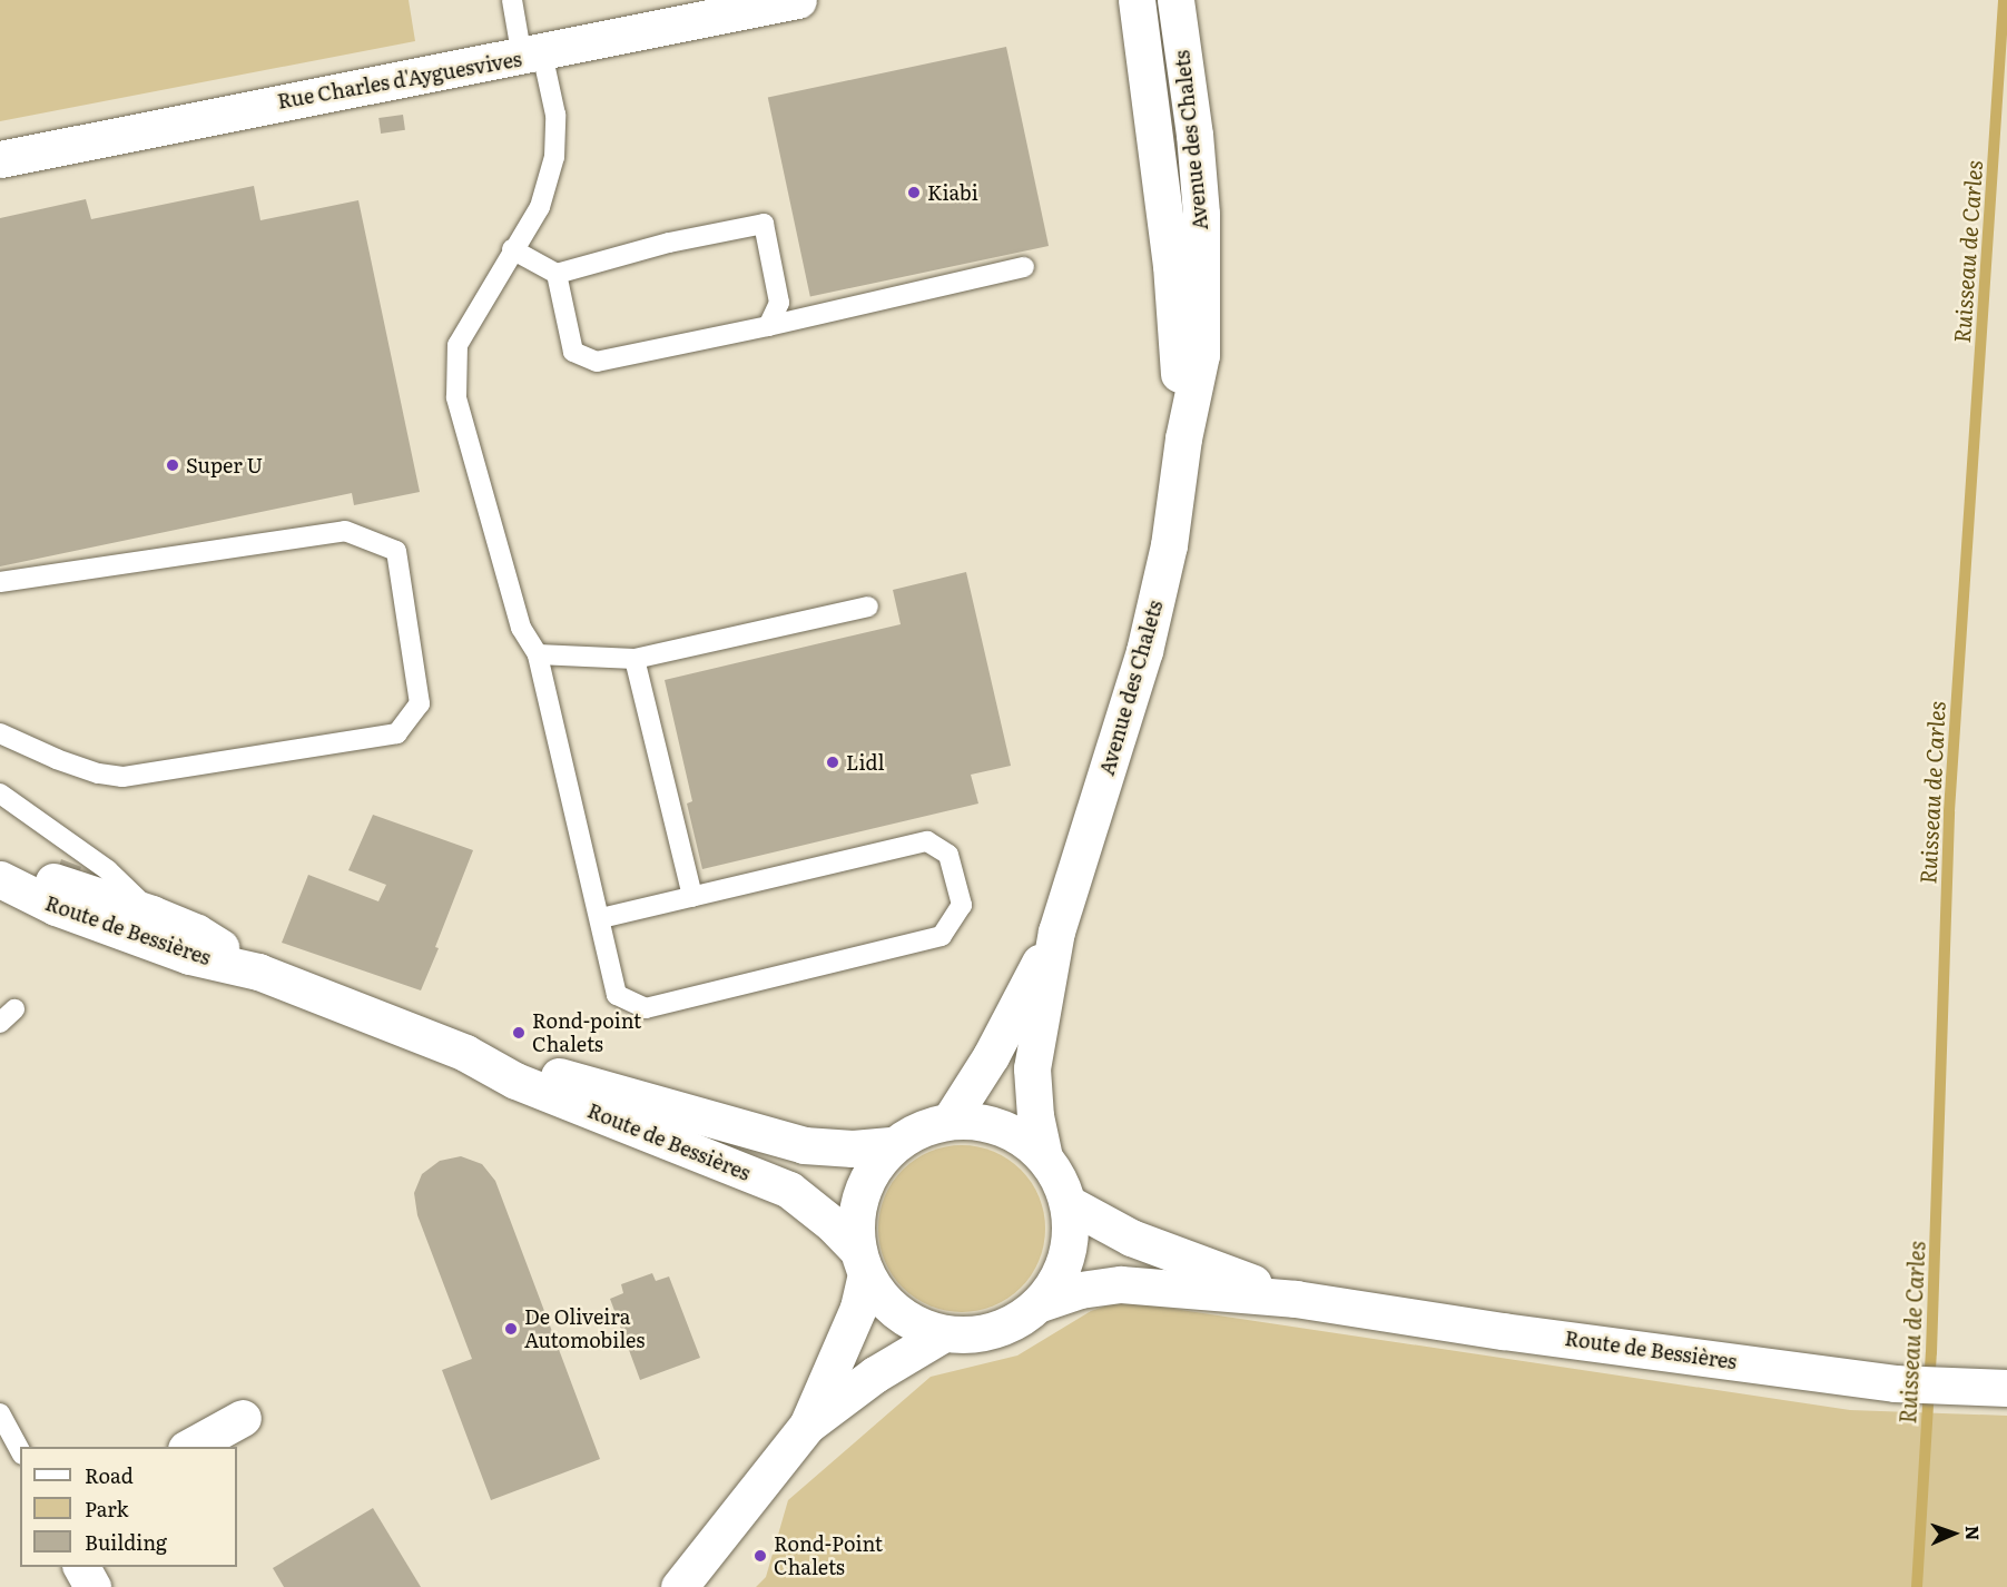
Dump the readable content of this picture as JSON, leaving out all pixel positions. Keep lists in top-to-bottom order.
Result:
{
  "streets": {
    "main road": ["Rue Charles d'Ayguesvives", "Avenue des Chalets", "Route de Bessières"]
  },
  "crossings": [
    ["Avenue des Chalets", "Route de Bessières"]
  ],
  "water": ["Ruisseau de Carles"],
  "places": [
    "Kiabi",
    "Super U",
    "Lidl",
    "Rond-point Chalets",
    "De Oliveira Automobiles",
    "Rond-Point Chalets"
  ],
  "legend": ["Road", "Park", "Building"],
  "north": "right"
}
